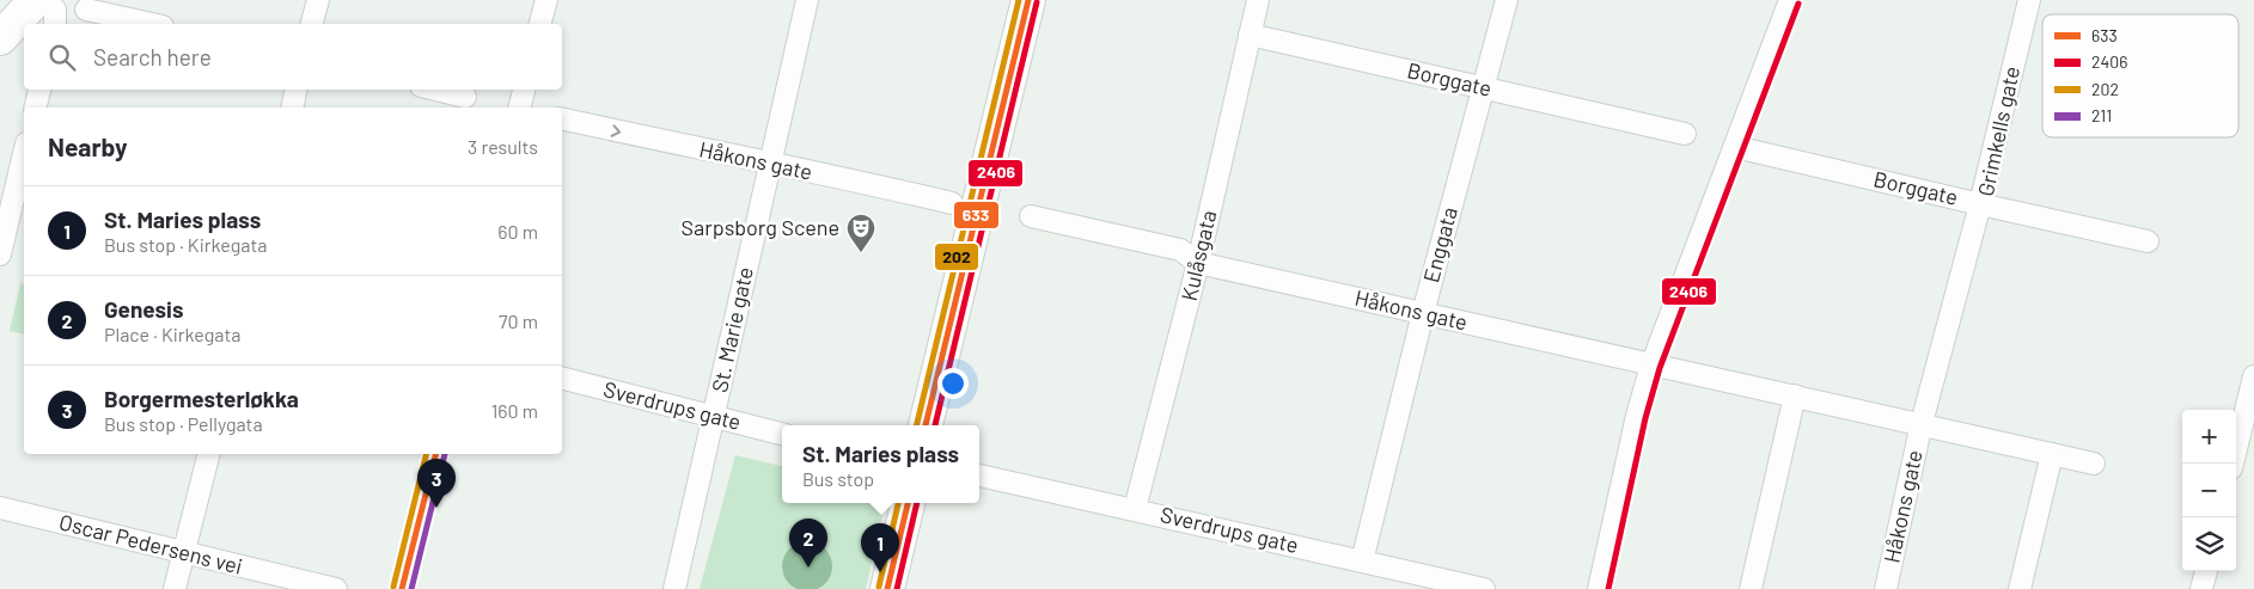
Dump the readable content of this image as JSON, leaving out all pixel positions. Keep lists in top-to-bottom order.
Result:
{
  "streets": {
    "street": [
      "Borggate",
      "Grimkells gate",
      "Håkons gate",
      "Enggata",
      "Kulåsgata",
      "St. Marie gate",
      "Sverdrups gate",
      "Oscar Pedersens vei"
    ]
  },
  "crossings": [
    ["Borggate", "Grimkells gate"],
    ["Borggate", "Håkons gate"],
    ["Borggate", "Enggata"],
    ["Borggate", "Kulåsgata"],
    ["Håkons gate", "Enggata"],
    ["Håkons gate", "Kulåsgata"],
    ["Håkons gate", "St. Marie gate"],
    ["Enggata", "Sverdrups gate"],
    ["Kulåsgata", "Sverdrups gate"],
    ["St. Marie gate", "Sverdrups gate"]
  ],
  "places": {
    "theatre": ["Sarpsborg Scene"]
  },
  "lines": [
    "transit line 633",
    "transit line 202",
    "transit line 2406",
    "transit line 211"
  ],
  "legend": [
    "633",
    "2406",
    "202",
    "211"
  ],
  "page": {
    "search": "Search here",
    "heading": ["Nearby", "3 results"],
    "list": [
      {
        "mark": "1",
        "name": "St. Maries plass",
        "note": "Bus stop · Kirkegata",
        "value": "60 m"
      },
      {
        "mark": "2",
        "name": "Genesis",
        "note": "Place · Kirkegata",
        "value": "70 m"
      },
      {
        "mark": "3",
        "name": "Borgermesterløkka",
        "note": "Bus stop · Pellygata",
        "value": "160 m"
      }
    ],
    "map_buttons": ["+", "−"],
    "popup": ["St. Maries plass", "Bus stop"],
    "pins": ["3", "2", "1"]
  }
}
